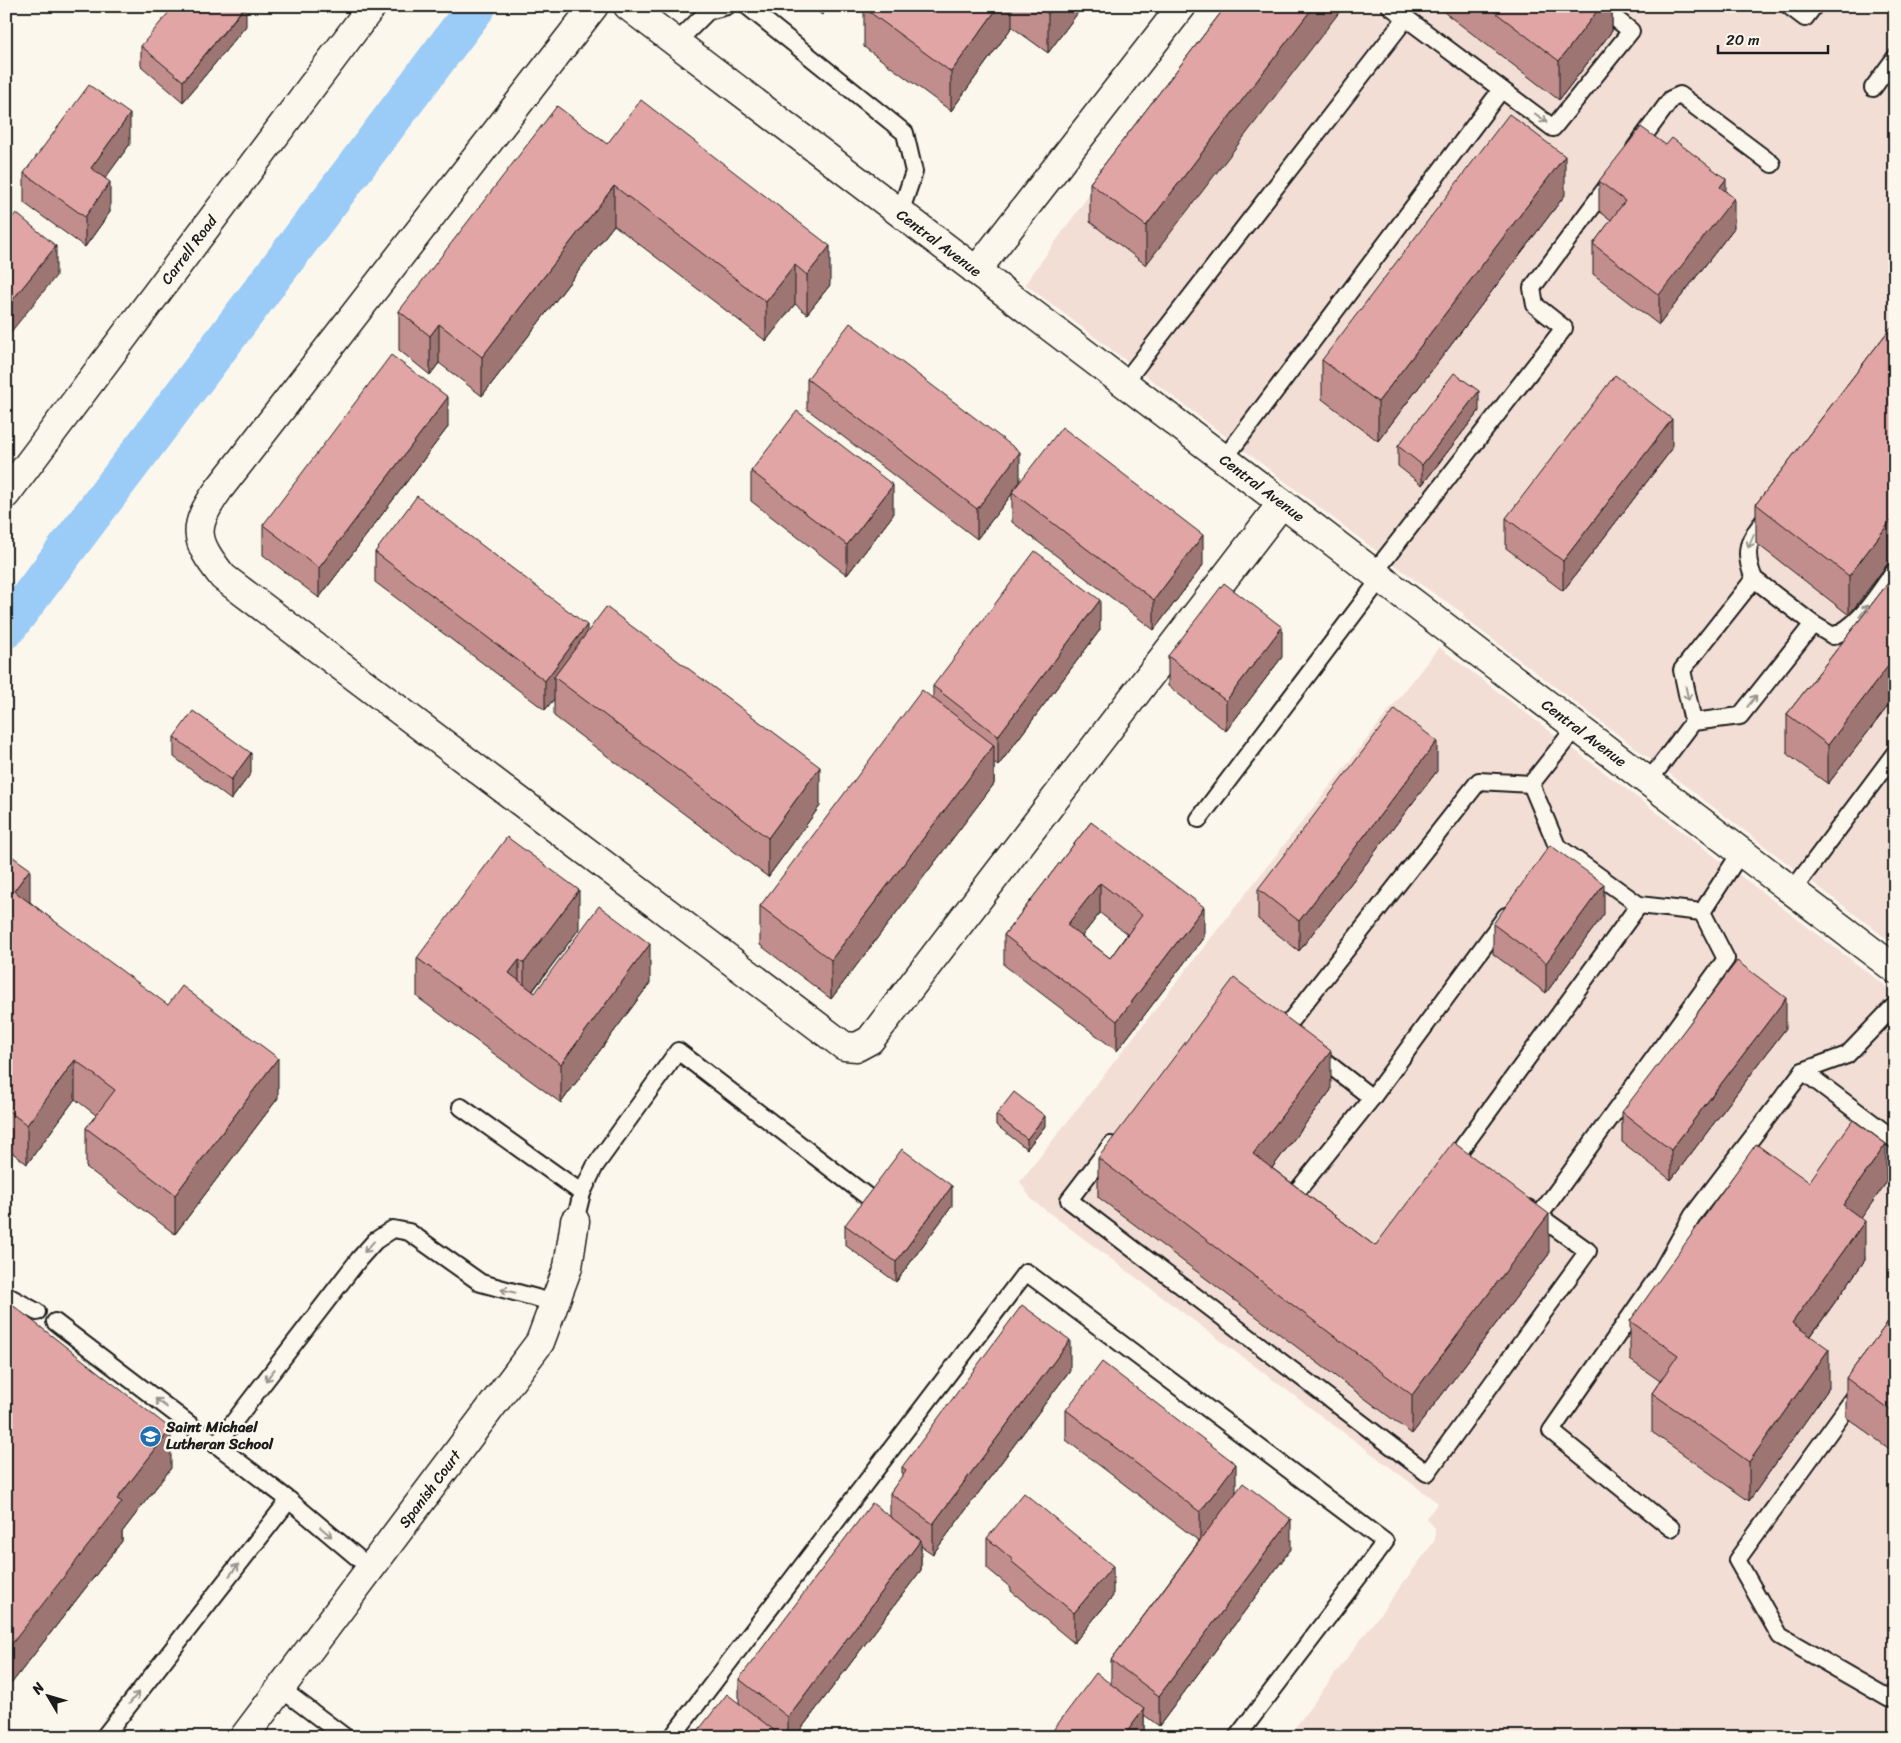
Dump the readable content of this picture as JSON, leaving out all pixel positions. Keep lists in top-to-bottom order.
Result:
{
  "streets": {
    "street": ["Central Avenue", "Carrell Road", "Spanish Court"]
  },
  "places": {
    "school or university": ["Saint Michael Lutheran School"]
  },
  "scale_bar": "20 m",
  "north": "top left"
}
